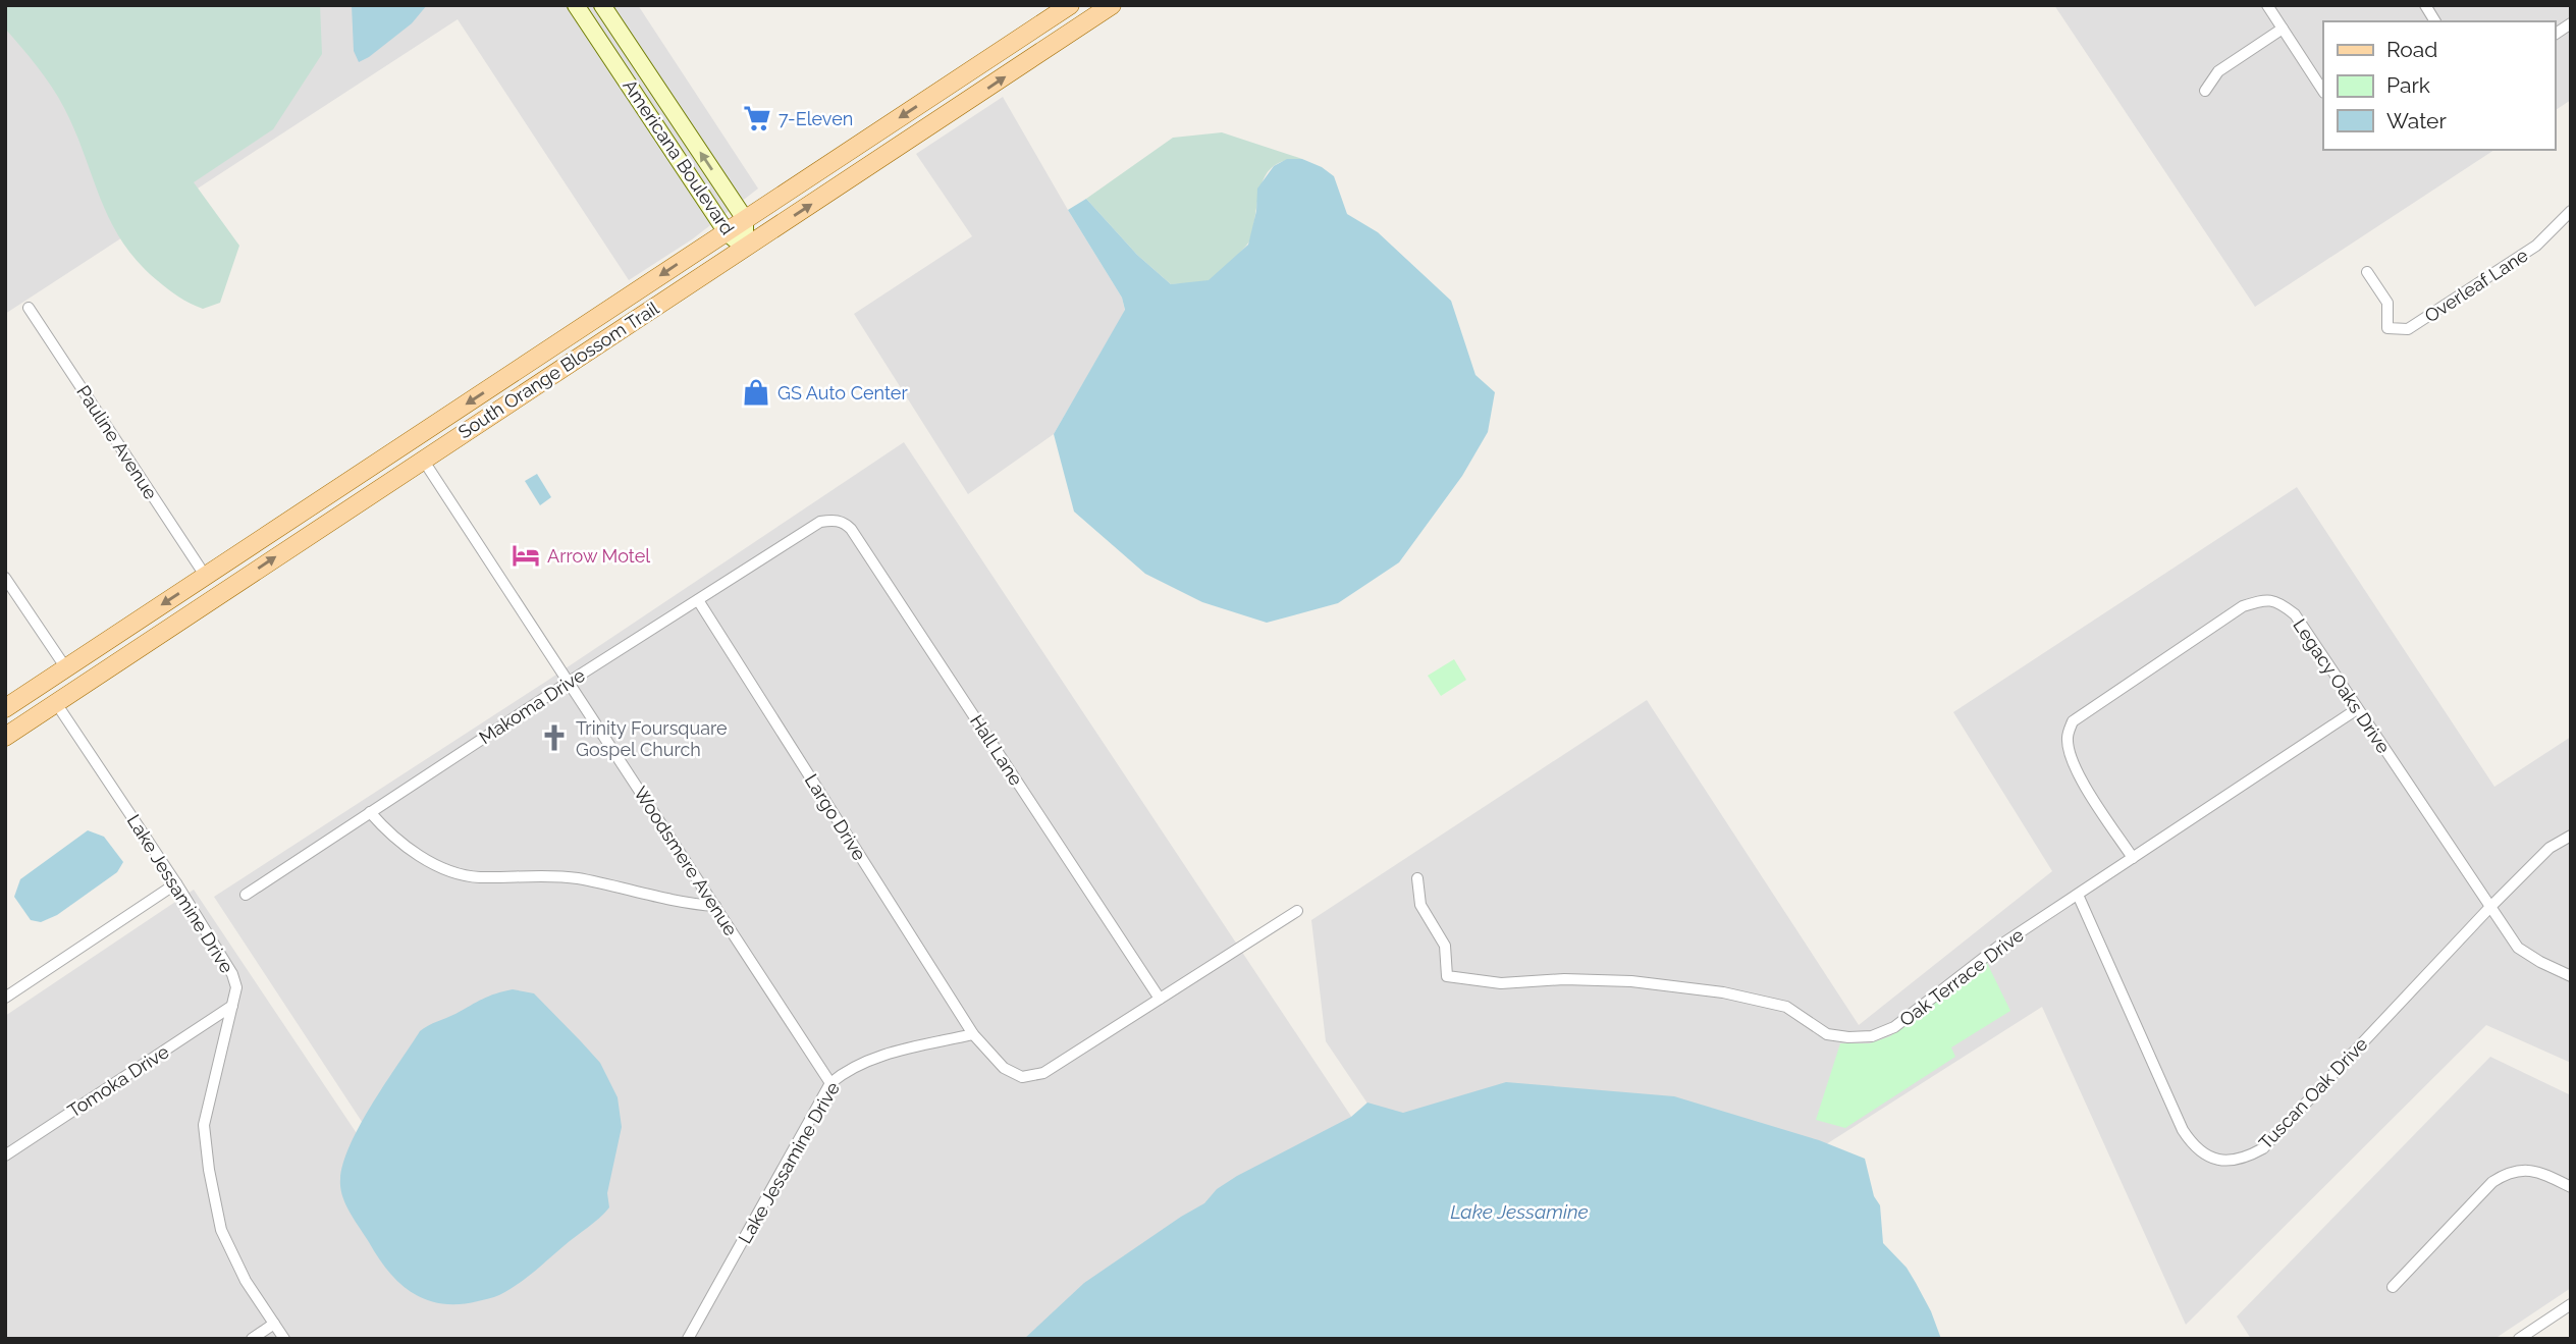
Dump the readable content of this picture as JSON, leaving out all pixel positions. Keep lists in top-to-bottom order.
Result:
{
  "streets": {
    "main road": ["Americana Boulevard", "South Orange Blossom Trail"],
    "street": [
      "Overleaf Lane",
      "Pauline Avenue",
      "Legacy Oaks Drive",
      "Makoma Drive",
      "Hall Lane",
      "Largo Drive",
      "Woodsmere Avenue",
      "Lake Jessamine Drive",
      "Oak Terrace Drive",
      "Tomoka Drive",
      "Tuscan Oak Drive"
    ]
  },
  "crossings": [
    ["Americana Boulevard", "South Orange Blossom Trail"],
    ["South Orange Blossom Trail", "Pauline Avenue"],
    ["South Orange Blossom Trail", "Woodsmere Avenue"],
    ["South Orange Blossom Trail", "Lake Jessamine Drive"],
    ["Legacy Oaks Drive", "Oak Terrace Drive"],
    ["Legacy Oaks Drive", "Tuscan Oak Drive"],
    ["Makoma Drive", "Hall Lane"],
    ["Makoma Drive", "Largo Drive"],
    ["Makoma Drive", "Woodsmere Avenue"],
    ["Largo Drive", "Lake Jessamine Drive"],
    ["Woodsmere Avenue", "Lake Jessamine Drive"],
    ["Lake Jessamine Drive", "Tomoka Drive"],
    ["Oak Terrace Drive", "Tuscan Oak Drive"]
  ],
  "water": ["Lake Jessamine"],
  "places": {
    "supermarket": ["7-Eleven"],
    "shop": ["GS Auto Center"],
    "hotel": ["Arrow Motel"],
    "church": ["Trinity Foursquare Gospel Church"]
  },
  "legend": ["Road", "Park", "Water"]
}
